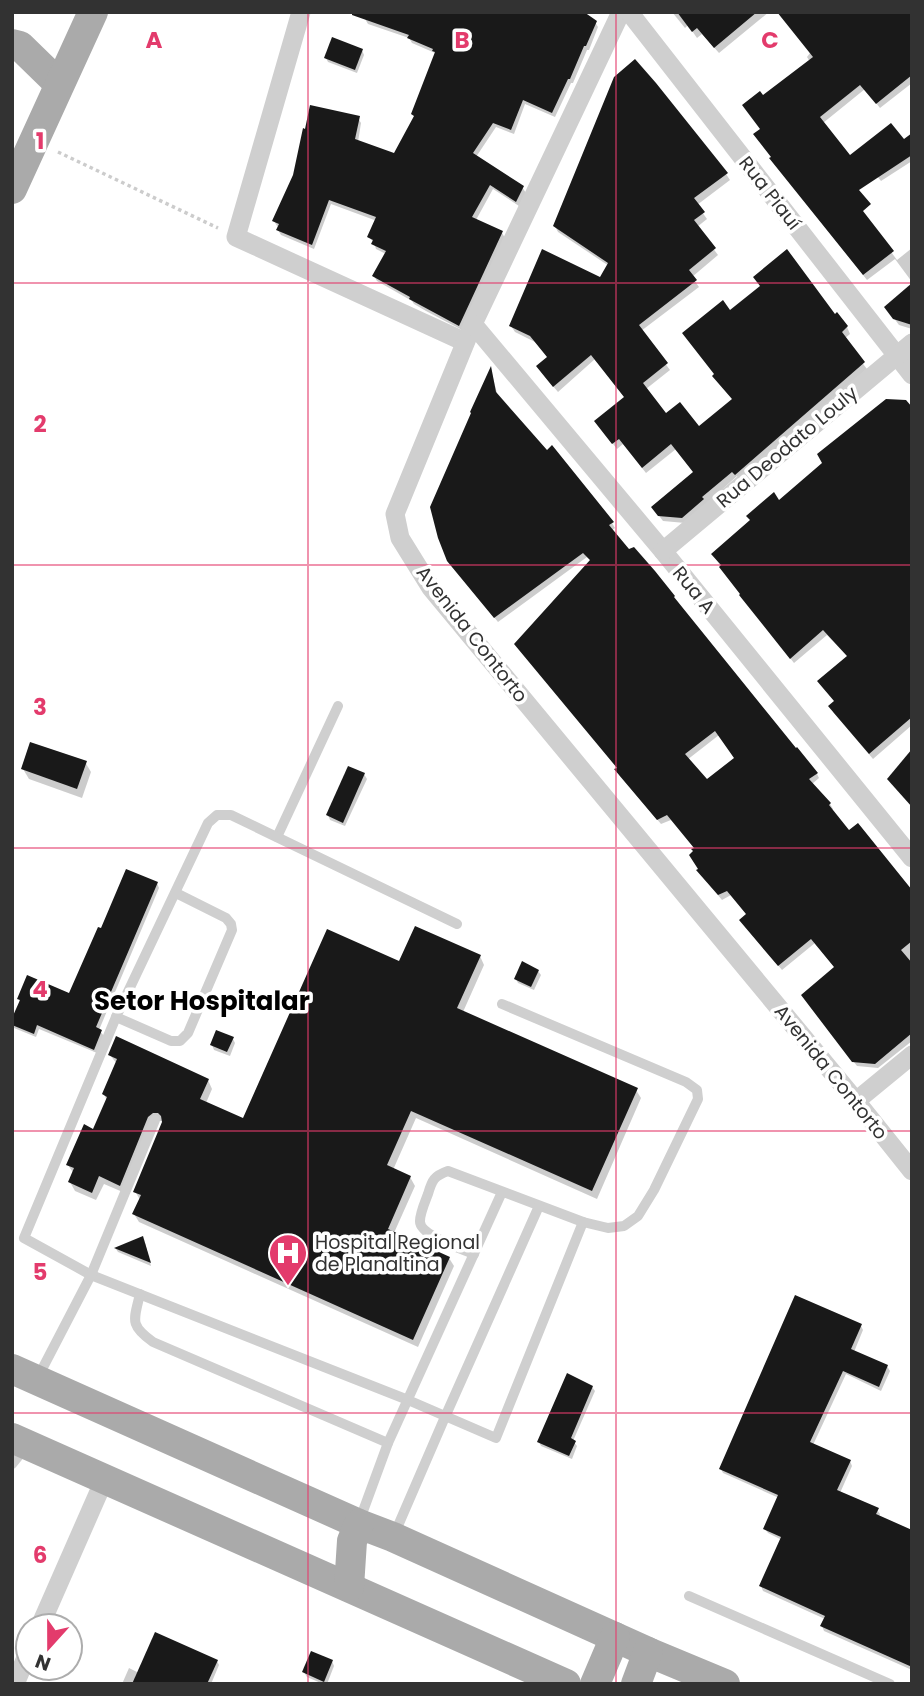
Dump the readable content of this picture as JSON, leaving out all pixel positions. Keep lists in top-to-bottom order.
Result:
{
  "streets": {
    "street": [
      "Rua Piauí",
      "Rua Deodato Louly",
      "Rua A",
      "Avenida Contorto"
    ]
  },
  "crossings": [
    ["Rua Piauí", "Rua Deodato Louly"],
    ["Rua Deodato Louly", "Rua A"],
    ["Rua A", "Avenida Contorto"]
  ],
  "districts": ["Setor Hospitalar"],
  "places": {
    "hospital": ["Hospital Regional de Planaltina"]
  },
  "north": "bottom",
  "grid": {
    "columns": ["A", "B", "C"],
    "rows": [
      "1",
      "2",
      "3",
      "4",
      "5",
      "6"
    ]
  }
}
